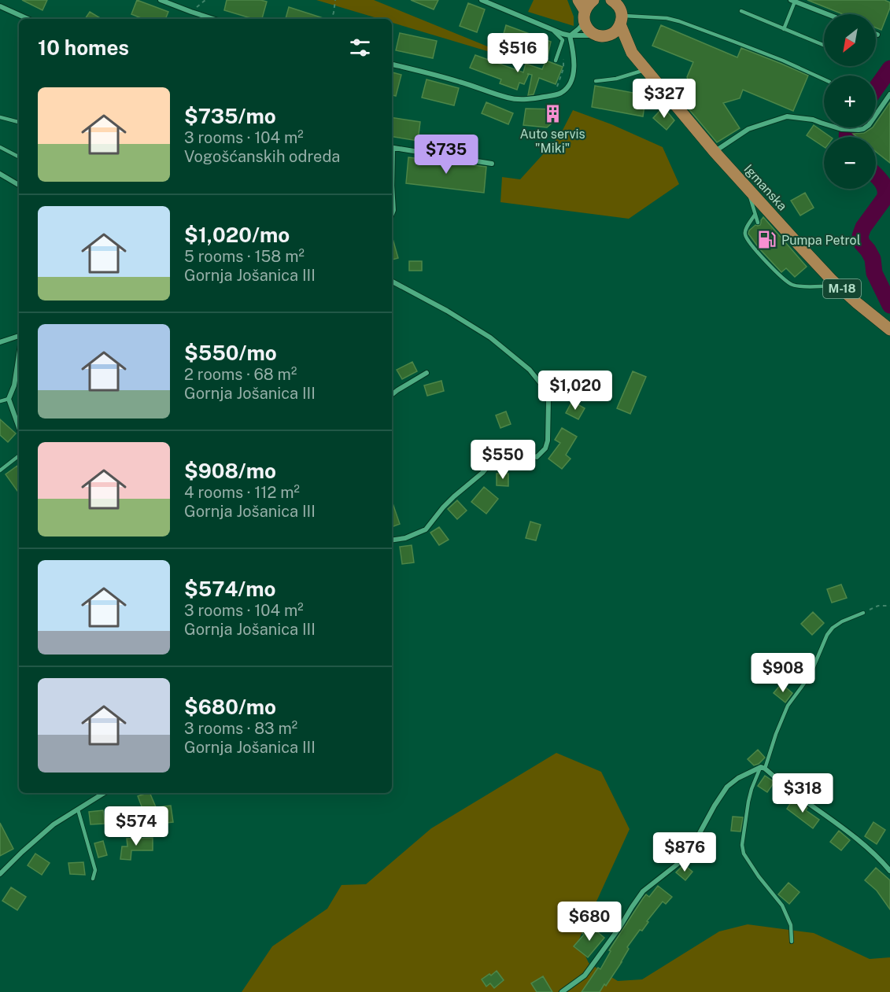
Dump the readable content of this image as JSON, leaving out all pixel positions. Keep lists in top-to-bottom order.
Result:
{
  "streets": {
    "main road": ["Igmanska", "M-18"]
  },
  "crossings": [
    ["Igmanska", "M-18"]
  ],
  "places": {
    "building": ["Auto servis \"Miki\""],
    "fuel station": ["Pumpa Petrol"]
  },
  "north": "bottom left",
  "page": {
    "map_buttons": ["+", "−"],
    "heading": "10 homes",
    "price": [
      "$516",
      "$327",
      "$735",
      "$1,020",
      "$550",
      "$908",
      "$318",
      "$574",
      "$876",
      "$680"
    ],
    "list": [
      {
        "name": "$735/mo",
        "note": "3 rooms · 104 m² · Vogošćanskih odreda"
      },
      {
        "name": "$1,020/mo",
        "note": "5 rooms · 158 m² · Gornja Jošanica III"
      },
      {
        "name": "$550/mo",
        "note": "2 rooms · 68 m² · Gornja Jošanica III"
      },
      {
        "name": "$908/mo",
        "note": "4 rooms · 112 m² · Gornja Jošanica III"
      },
      {
        "name": "$574/mo",
        "note": "3 rooms · 104 m² · Gornja Jošanica III"
      },
      {
        "name": "$680/mo",
        "note": "3 rooms · 83 m² · Gornja Jošanica III"
      }
    ]
  }
}
